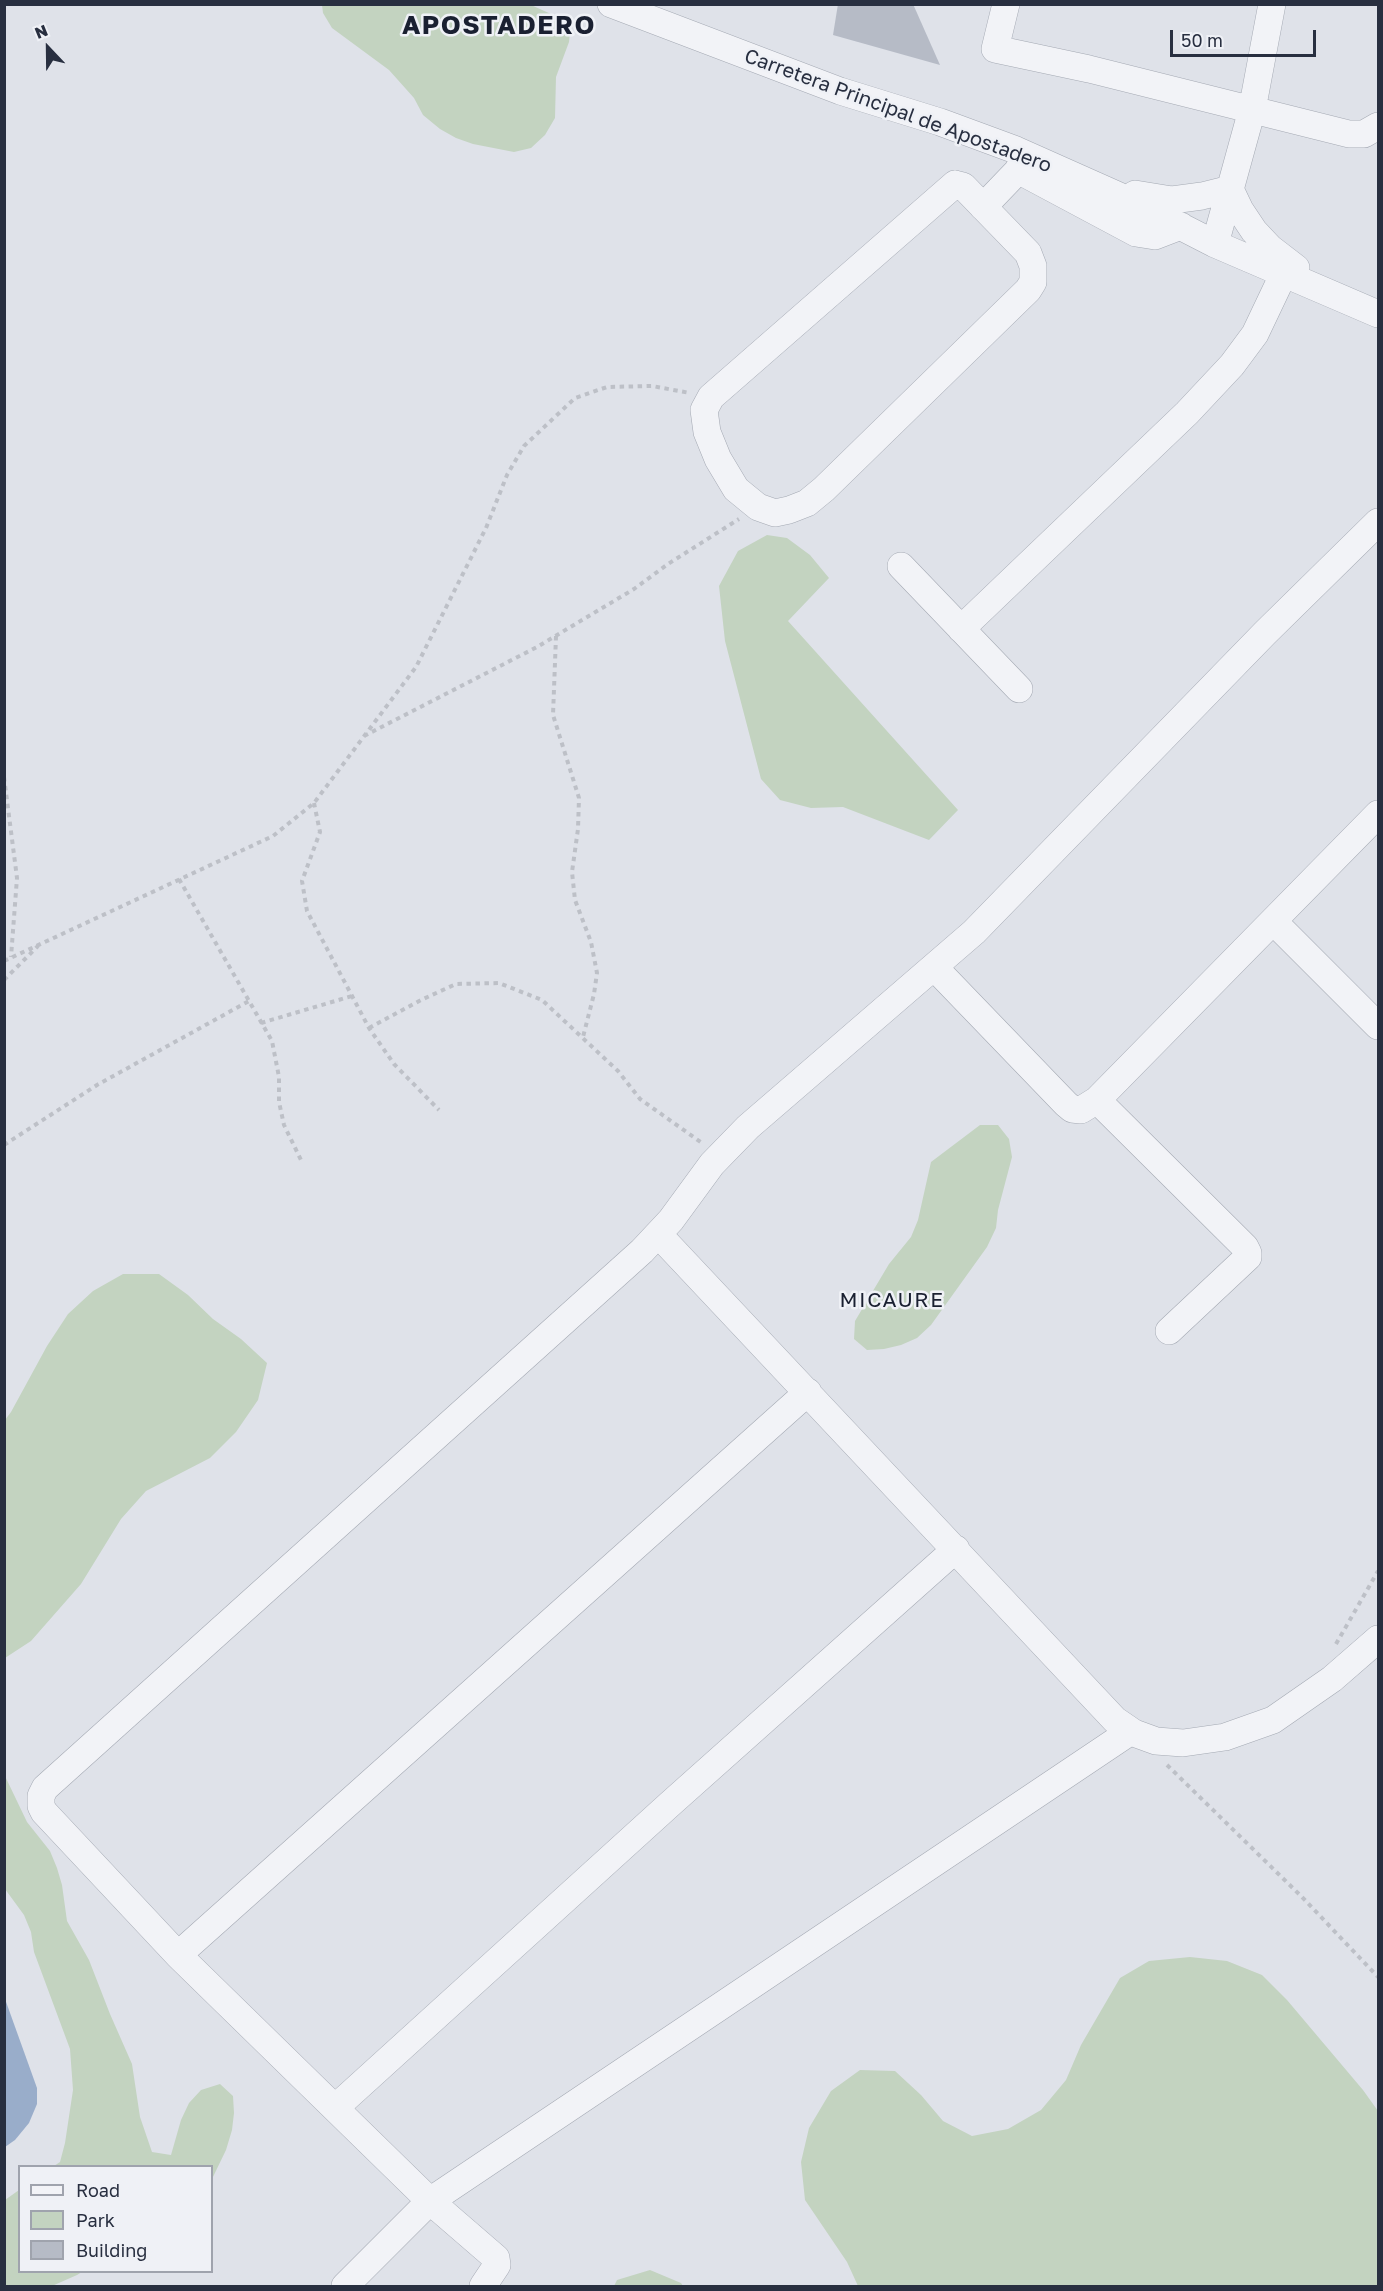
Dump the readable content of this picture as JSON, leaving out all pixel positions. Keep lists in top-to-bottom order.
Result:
{
  "streets": {
    "street": ["Carretera Principal de Apostadero"]
  },
  "districts": ["APOSTADERO", "MICAURE"],
  "legend": ["Road", "Park", "Building"],
  "scale_bar": "50 m",
  "north": "top"
}
